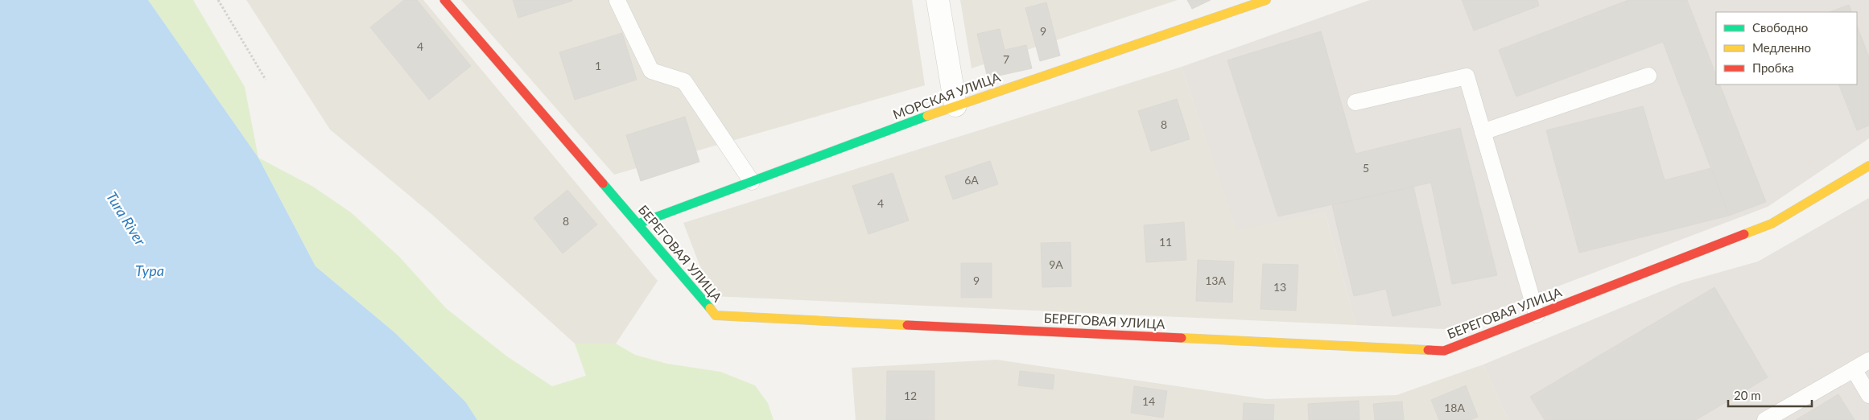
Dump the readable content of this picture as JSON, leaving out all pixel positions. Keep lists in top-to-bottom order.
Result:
{
  "streets": {
    "street": ["МОРСКАЯ УЛИЦА", "БЕРЕГОВАЯ УЛИЦА"]
  },
  "crossings": [
    ["МОРСКАЯ УЛИЦА", "БЕРЕГОВАЯ УЛИЦА"]
  ],
  "water": ["Tura River", "Тура"],
  "house_numbers": [
    "9",
    "4",
    "7",
    "1",
    "8",
    "5",
    "6А",
    "4",
    "8",
    "11",
    "9А",
    "9",
    "13А",
    "13",
    "12",
    "14",
    "18А"
  ],
  "legend": ["Свободно", "Медленно", "Пробка"],
  "scale_bar": "20 m"
}
